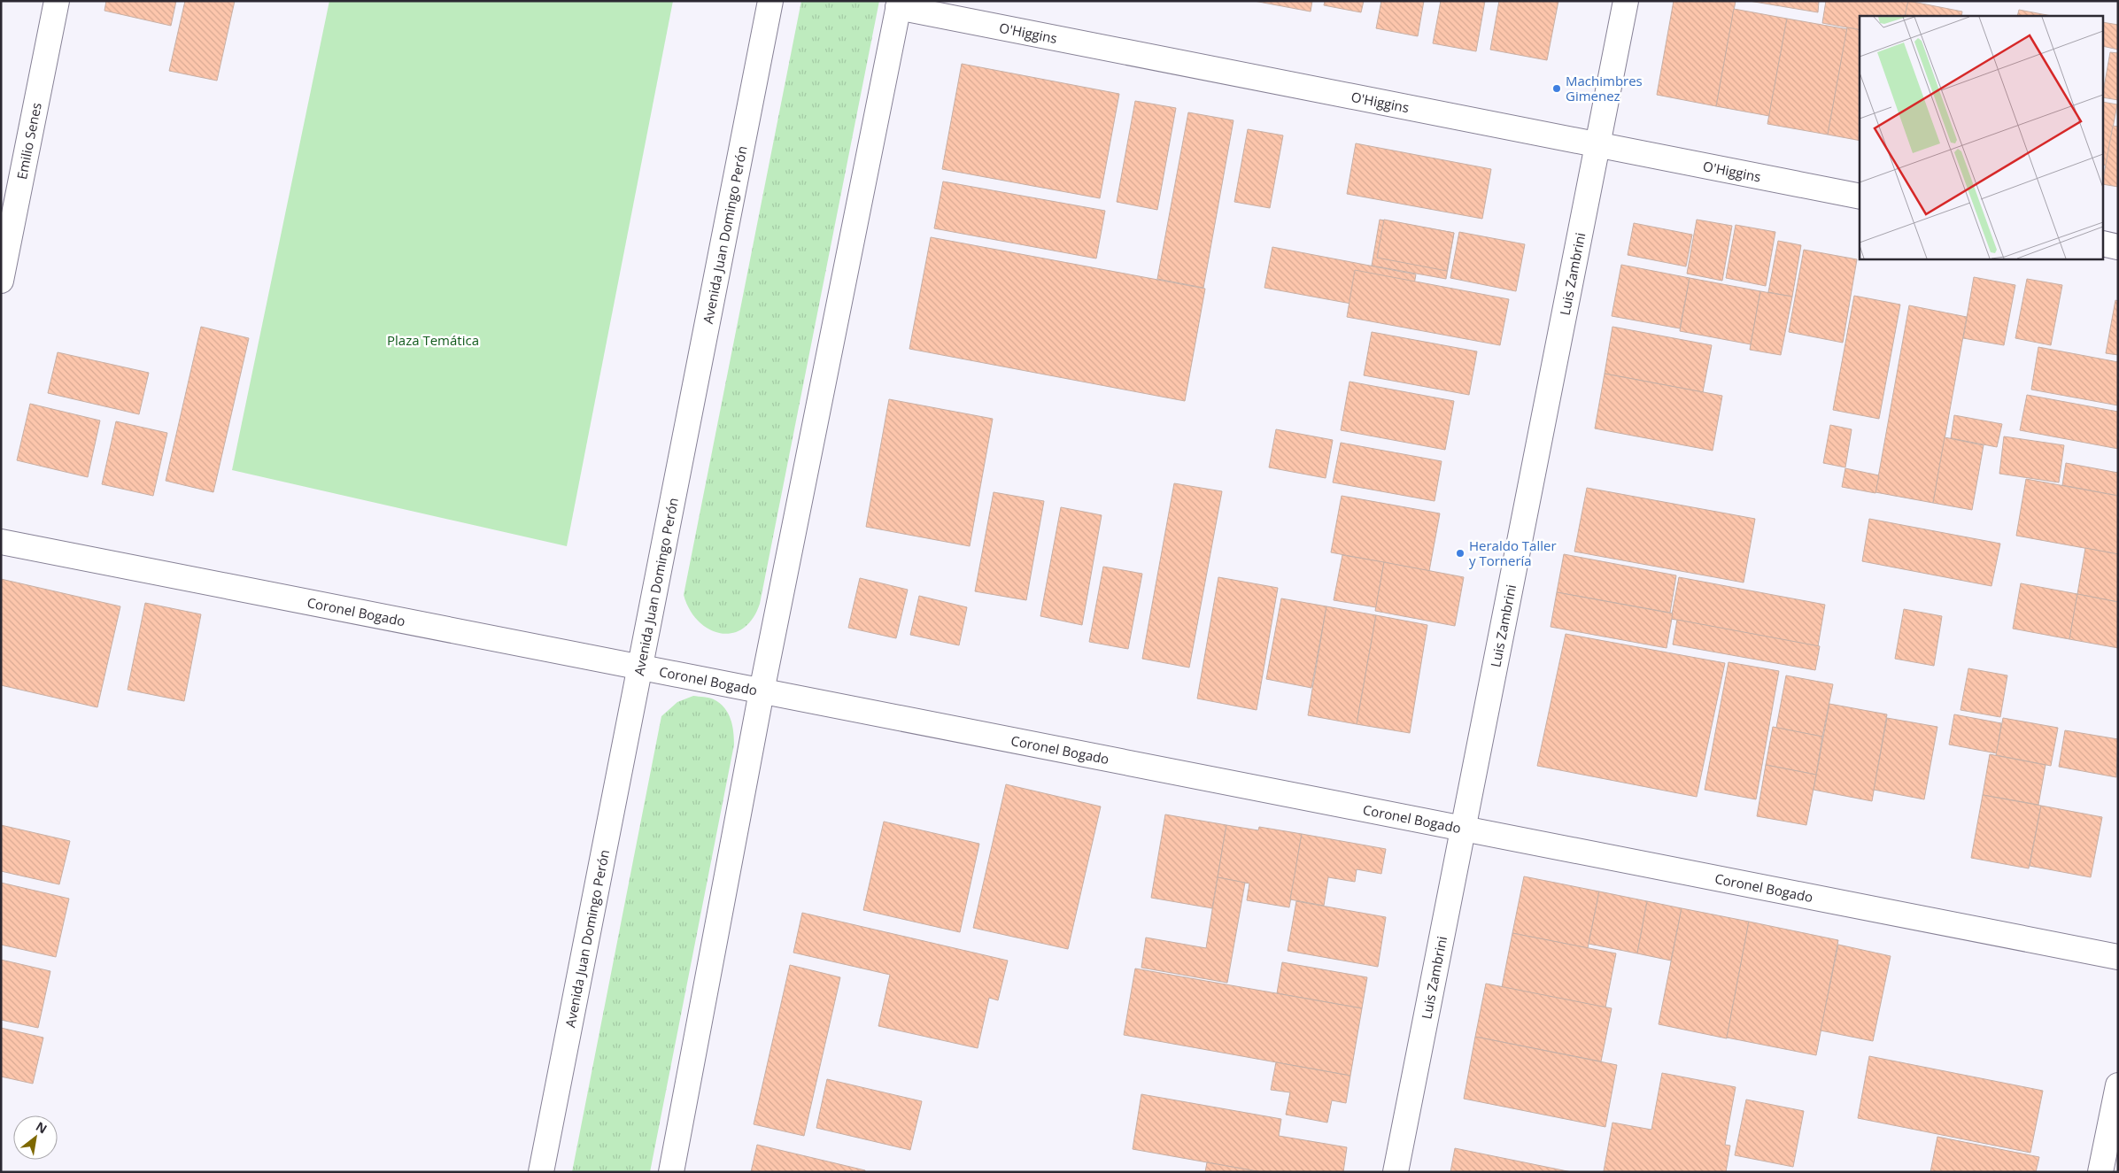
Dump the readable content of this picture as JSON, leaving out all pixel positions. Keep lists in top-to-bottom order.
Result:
{
  "streets": {
    "street": [
      "O'Higgins",
      "Emilio Senes",
      "Avenida Juan Domingo Perón",
      "Luis Zambrini",
      "Coronel Bogado"
    ]
  },
  "crossings": [
    ["O'Higgins", "Luis Zambrini"],
    ["Avenida Juan Domingo Perón", "Coronel Bogado"],
    ["Luis Zambrini", "Coronel Bogado"]
  ],
  "parks": ["Plaza Temática"],
  "places": ["Machimbres Gimenez", "Heraldo Taller y Tornería"],
  "north": "top right"
}
